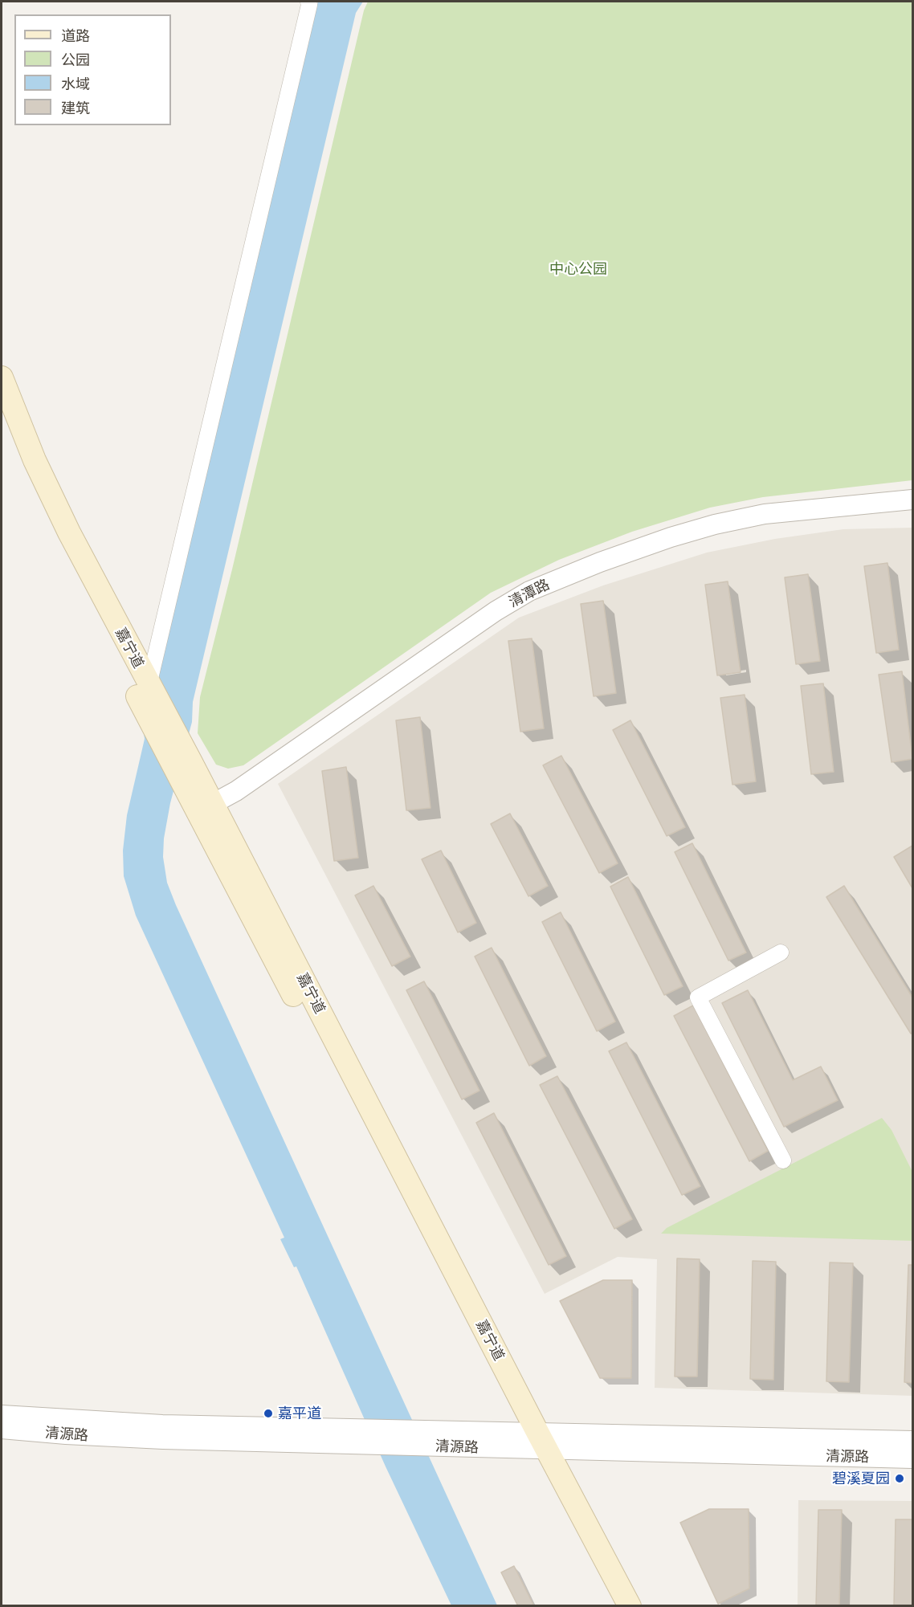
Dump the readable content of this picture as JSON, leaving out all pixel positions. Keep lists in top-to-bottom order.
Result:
{
  "streets": {
    "main road": ["嘉宁道"],
    "street": ["清潭路", "清源路"]
  },
  "crossings": [
    ["清潭路", "嘉宁道"],
    ["嘉宁道", "清源路"]
  ],
  "parks": ["中心公园"],
  "places": ["嘉平道", "碧溪夏园"],
  "legend": [
    "道路",
    "公园",
    "水域",
    "建筑"
  ]
}
